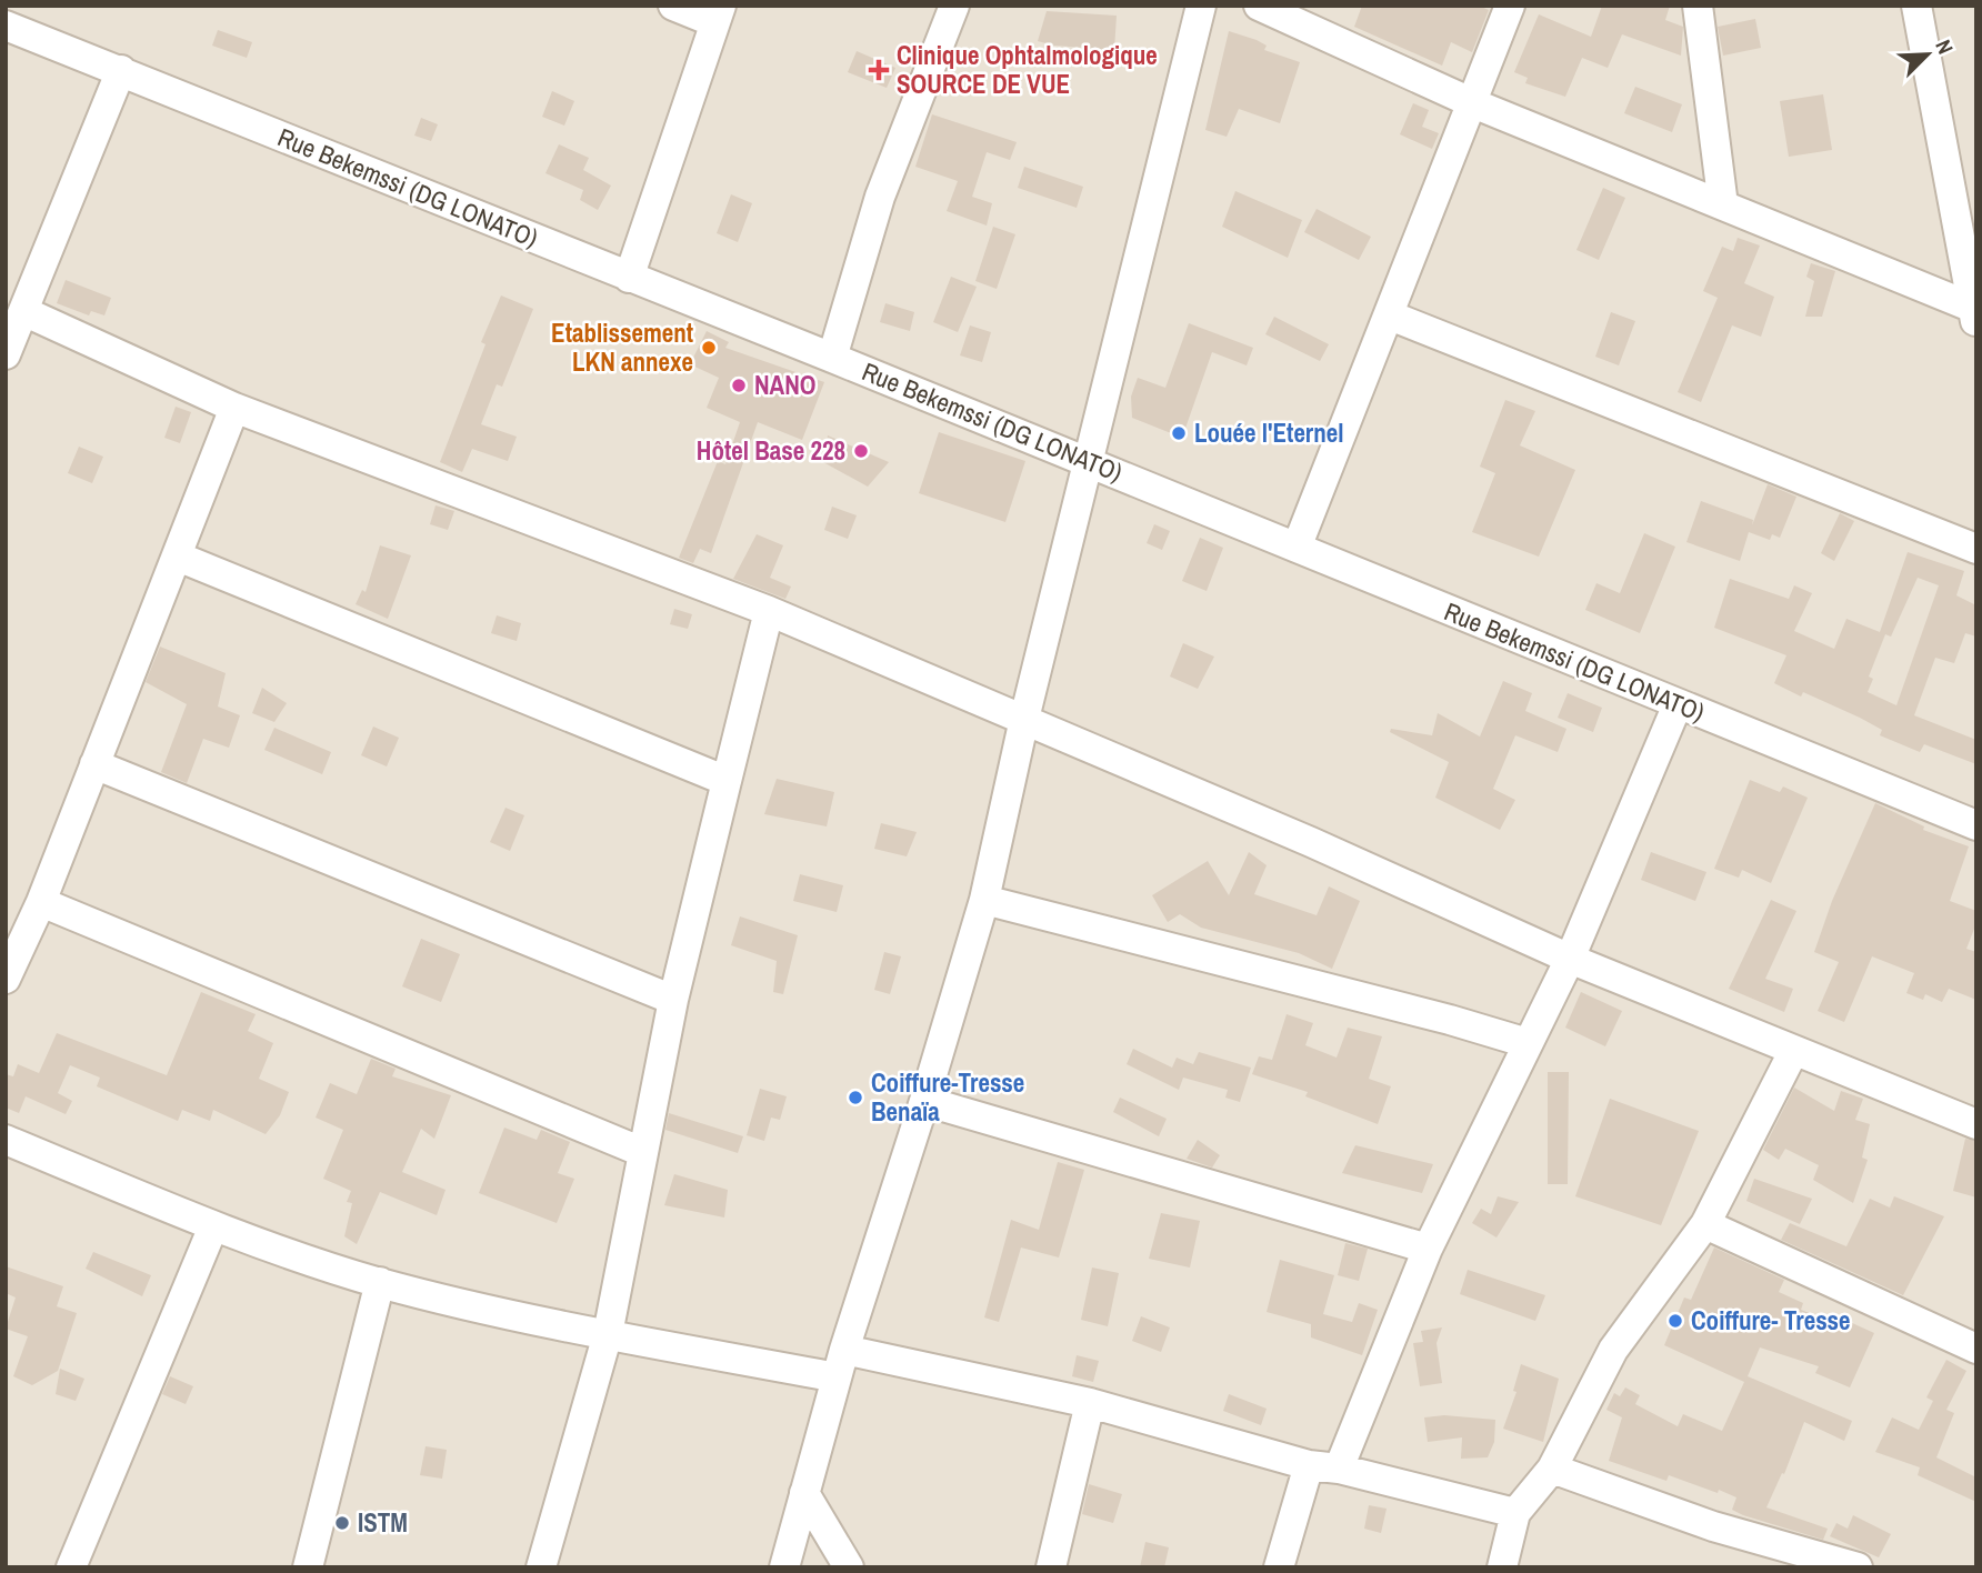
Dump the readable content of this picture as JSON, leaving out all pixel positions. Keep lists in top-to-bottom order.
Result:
{
  "streets": {
    "street": ["Rue Bekemssi (DG LONATO)"]
  },
  "places": {
    "health": ["Clinique Ophtalmologique SOURCE DE VUE"],
    "other": [
      "Etablissement LKN annexe",
      "NANO",
      "Louée l'Eternel",
      "Hôtel Base 228",
      "Coiffure-Tresse Benaïa",
      "Coiffure- Tresse",
      "ISTM"
    ]
  },
  "north": "top right"
}
